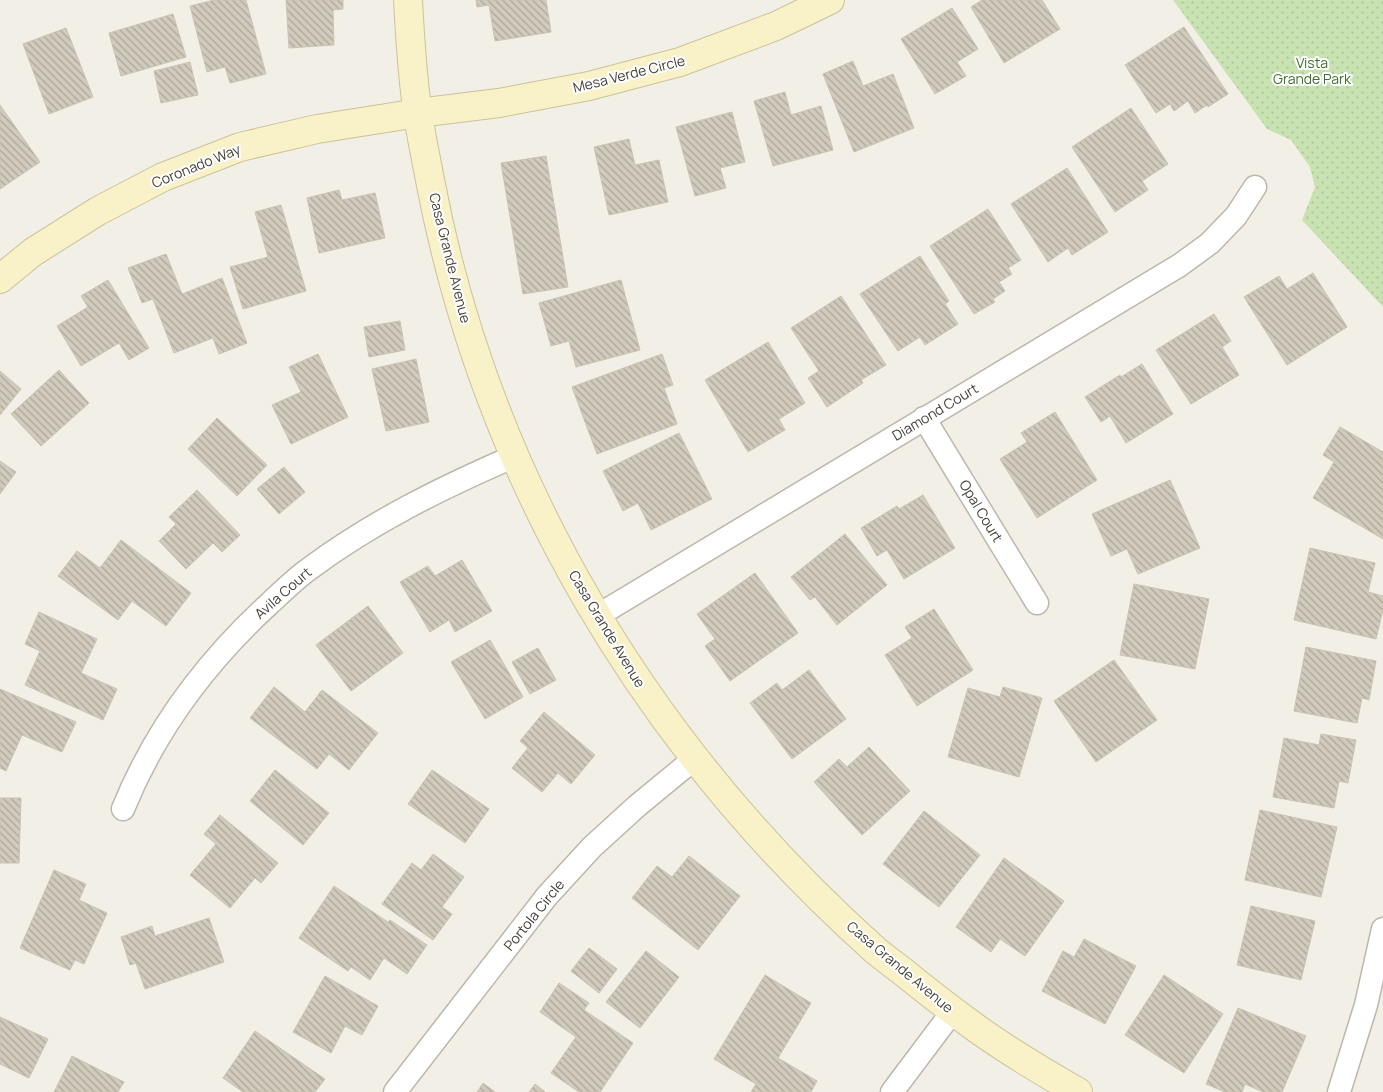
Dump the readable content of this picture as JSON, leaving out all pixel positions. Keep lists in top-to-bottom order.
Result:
{
  "streets": {
    "street": [
      "Mesa Verde Circle",
      "Coronado Way",
      "Casa Grande Avenue",
      "Diamond Court",
      "Opal Court",
      "Avila Court",
      "Portola Circle"
    ]
  },
  "crossings": [
    ["Mesa Verde Circle", "Coronado Way"],
    ["Mesa Verde Circle", "Casa Grande Avenue"],
    ["Coronado Way", "Casa Grande Avenue"],
    ["Casa Grande Avenue", "Diamond Court"],
    ["Casa Grande Avenue", "Avila Court"],
    ["Casa Grande Avenue", "Portola Circle"],
    ["Diamond Court", "Opal Court"]
  ],
  "parks": ["Vista Grande Park"]
}
